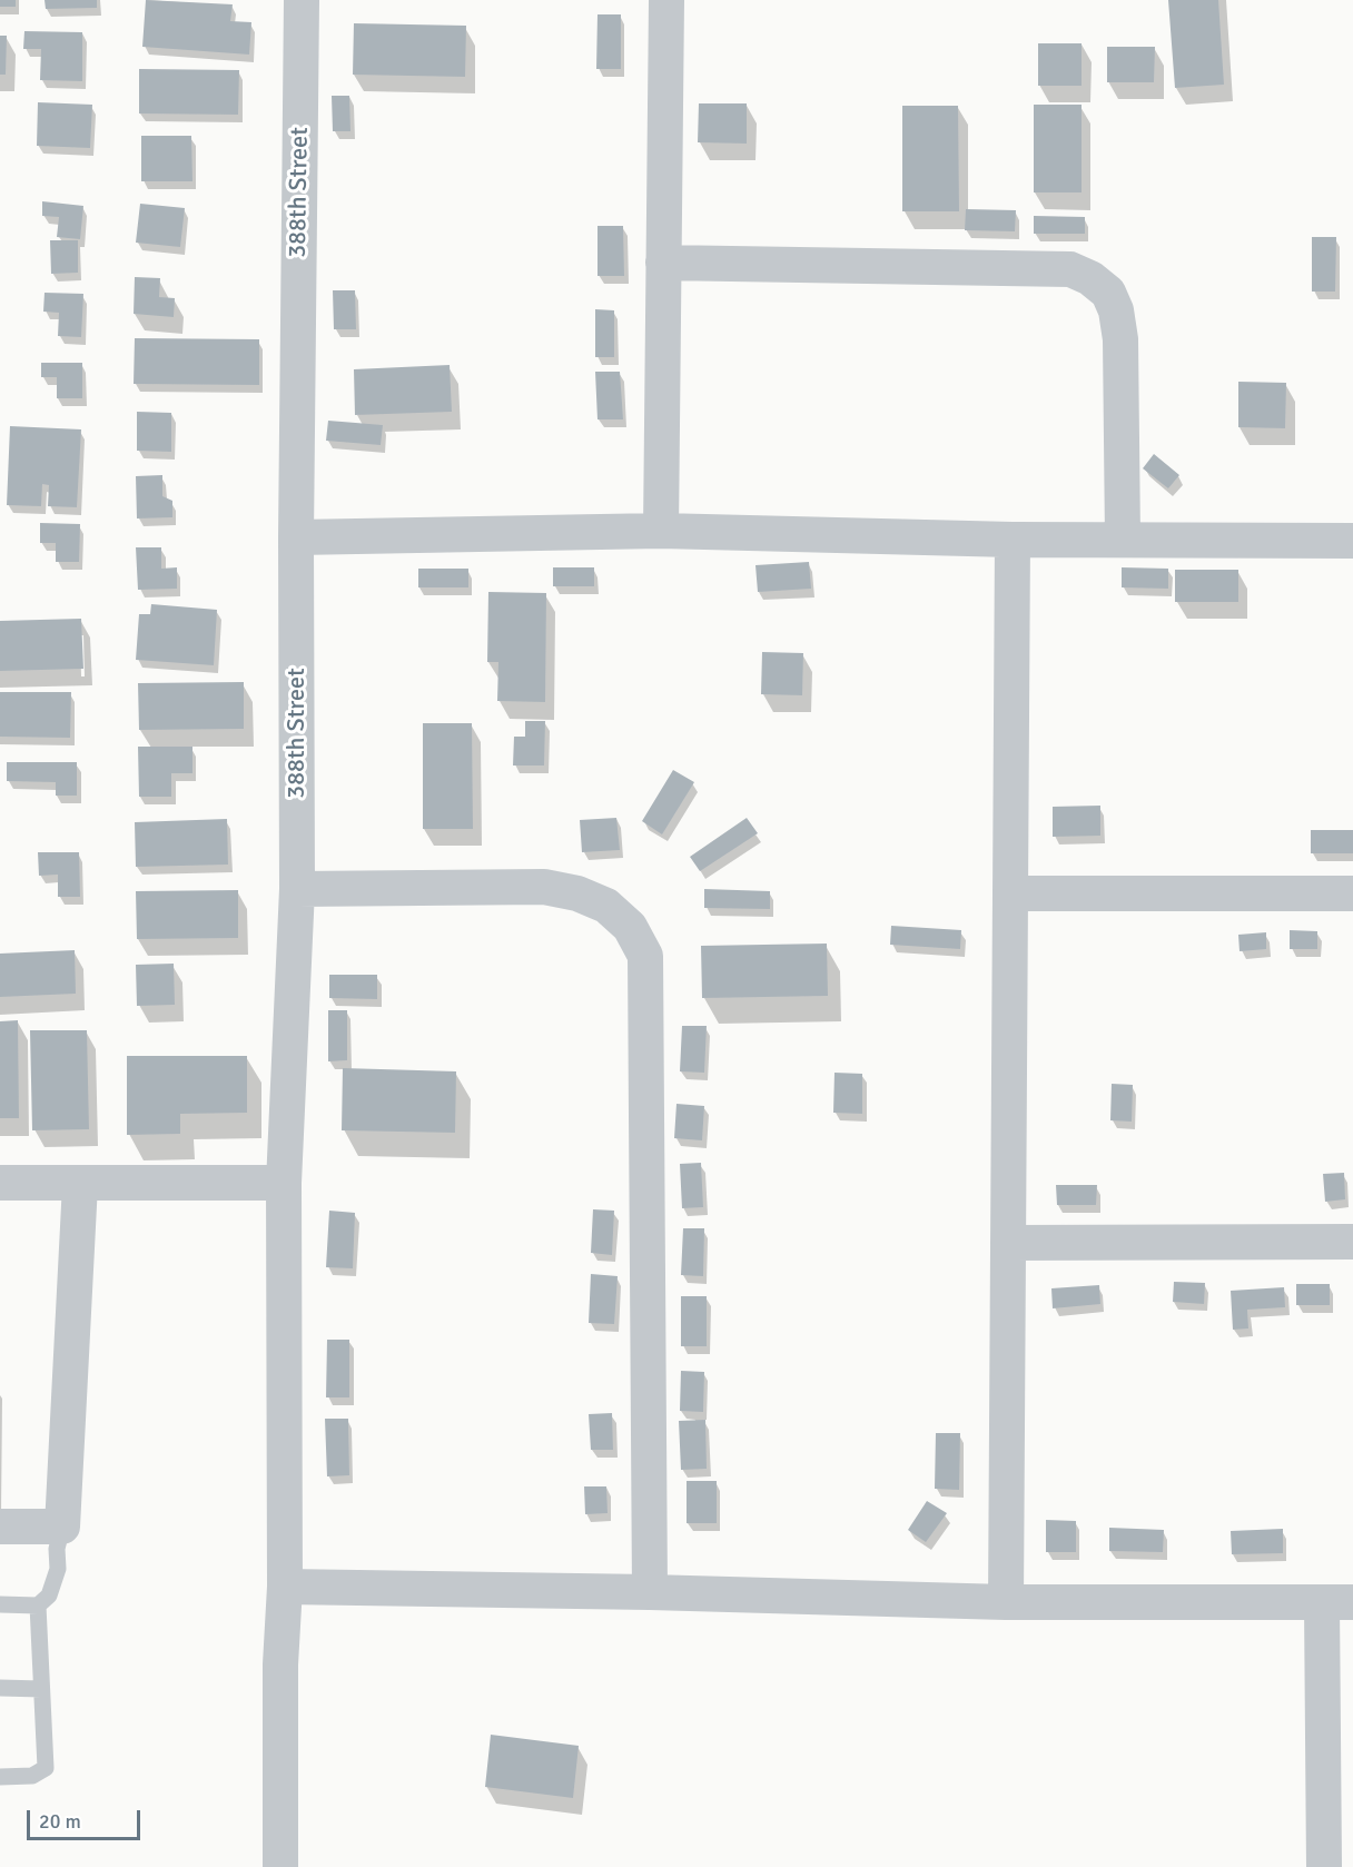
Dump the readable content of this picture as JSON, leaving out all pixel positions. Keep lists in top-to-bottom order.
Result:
{
  "streets": {
    "street": ["388th Street"]
  },
  "scale_bar": "20 m"
}
